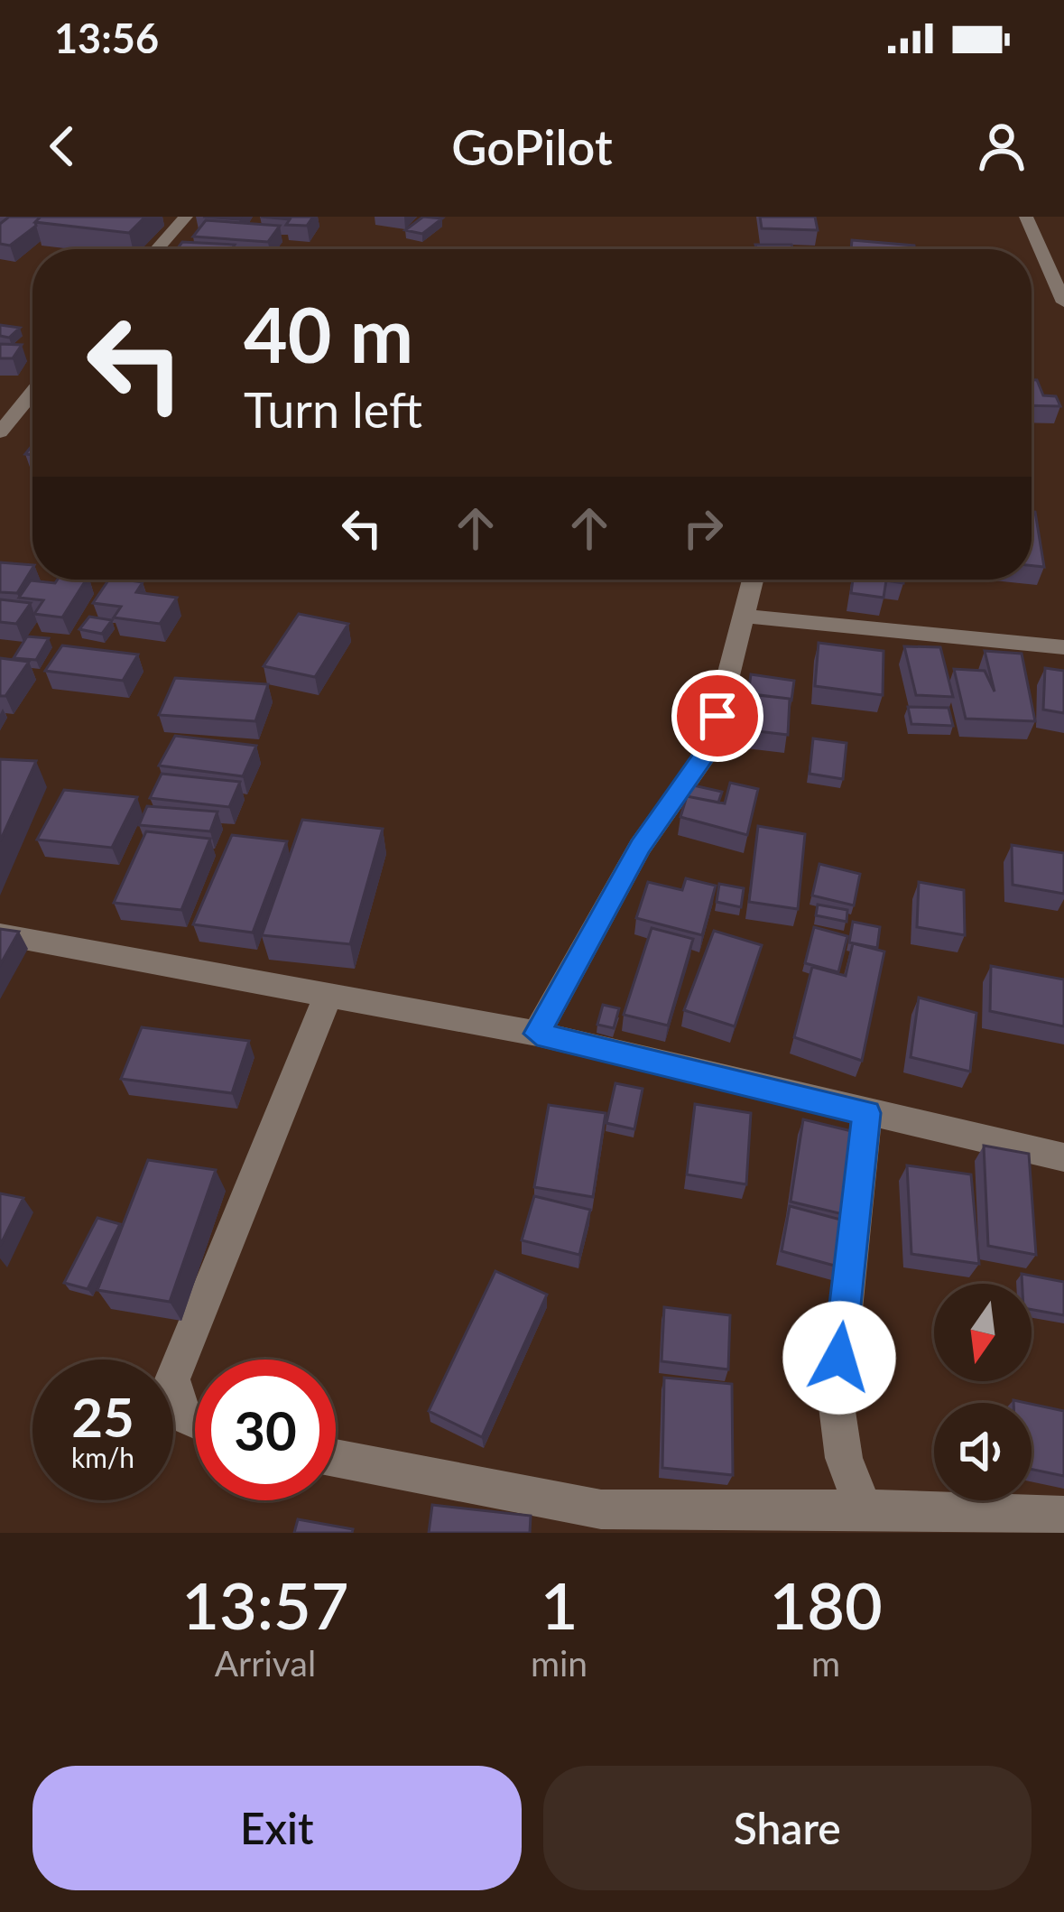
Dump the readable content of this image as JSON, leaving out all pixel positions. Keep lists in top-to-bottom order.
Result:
{
  "north": "bottom",
  "page": {
    "status": "13:56",
    "header": "GoPilot",
    "turn": ["40 m", "Turn left"],
    "speed": "25 km/h",
    "limit": "30",
    "eta": [
      "13:57",
      "Arrival",
      "1",
      "min",
      "180",
      "m"
    ],
    "buttons": ["Exit", "Share"]
  }
}
